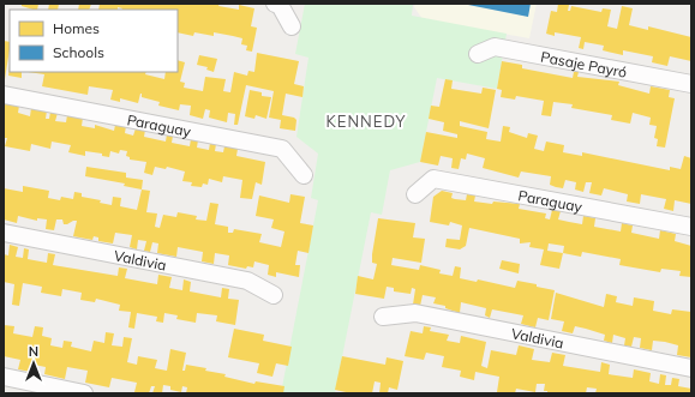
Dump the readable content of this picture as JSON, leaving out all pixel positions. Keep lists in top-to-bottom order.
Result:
{
  "streets": {
    "street": ["Pasaje Payró", "Paraguay", "Valdivia"]
  },
  "districts": ["KENNEDY"],
  "legend": ["Homes", "Schools"],
  "north": "top"
}
